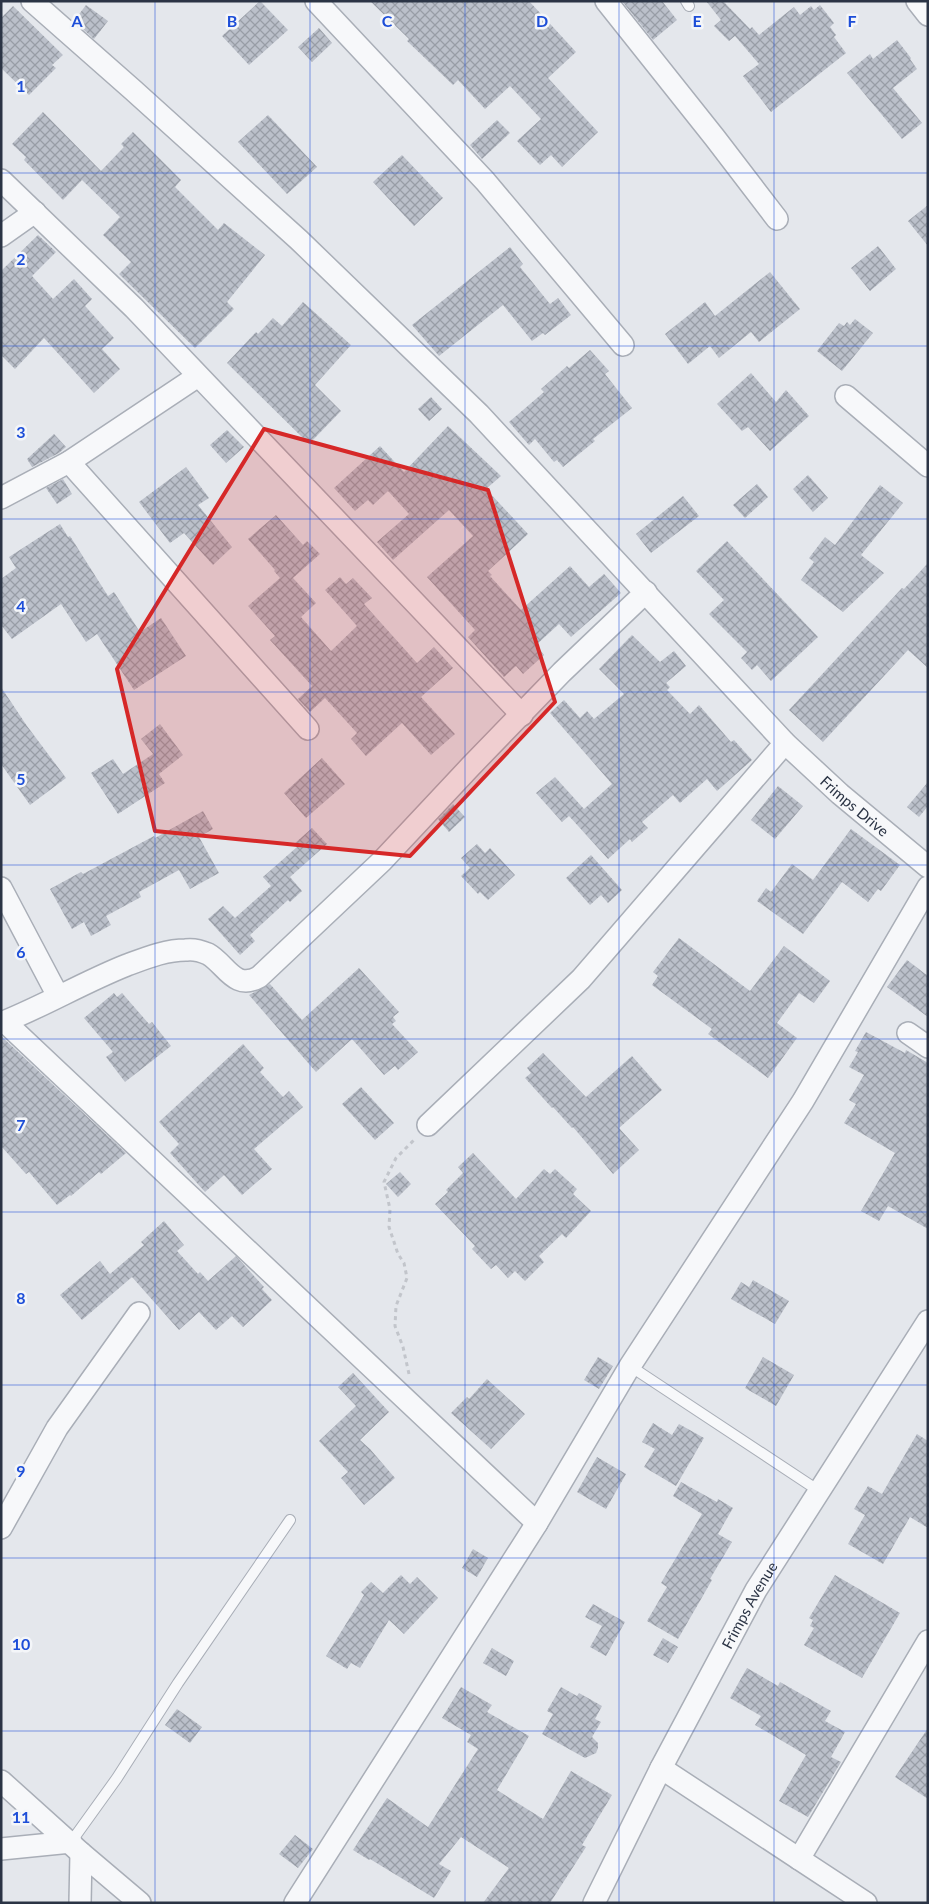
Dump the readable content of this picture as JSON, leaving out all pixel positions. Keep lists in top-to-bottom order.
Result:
{
  "streets": {
    "street": ["Frimps Drive", "Frimps Avenue"]
  },
  "grid": {
    "columns": [
      "A",
      "B",
      "C",
      "D",
      "E",
      "F"
    ],
    "rows": [
      "1",
      "2",
      "3",
      "4",
      "5",
      "6",
      "7",
      "8",
      "9",
      "10",
      "11"
    ]
  }
}
